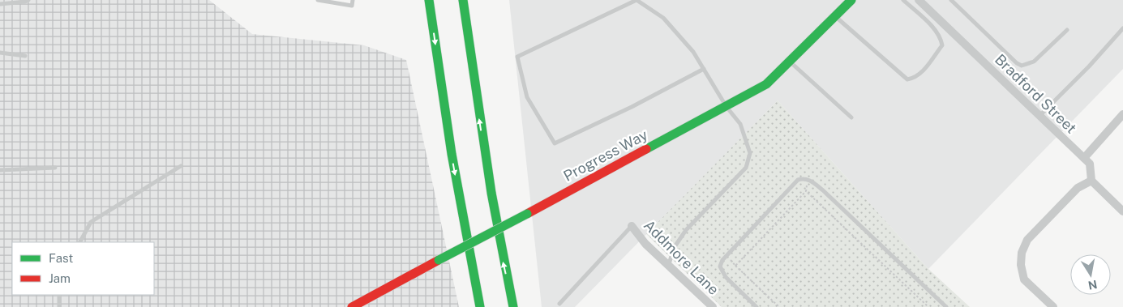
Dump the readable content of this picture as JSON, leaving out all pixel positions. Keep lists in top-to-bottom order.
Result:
{
  "streets": {
    "main road": ["Progress Way"],
    "street": ["Bradford Street", "Addmore Lane"]
  },
  "legend": ["Fast", "Jam"],
  "north": "bottom"
}
